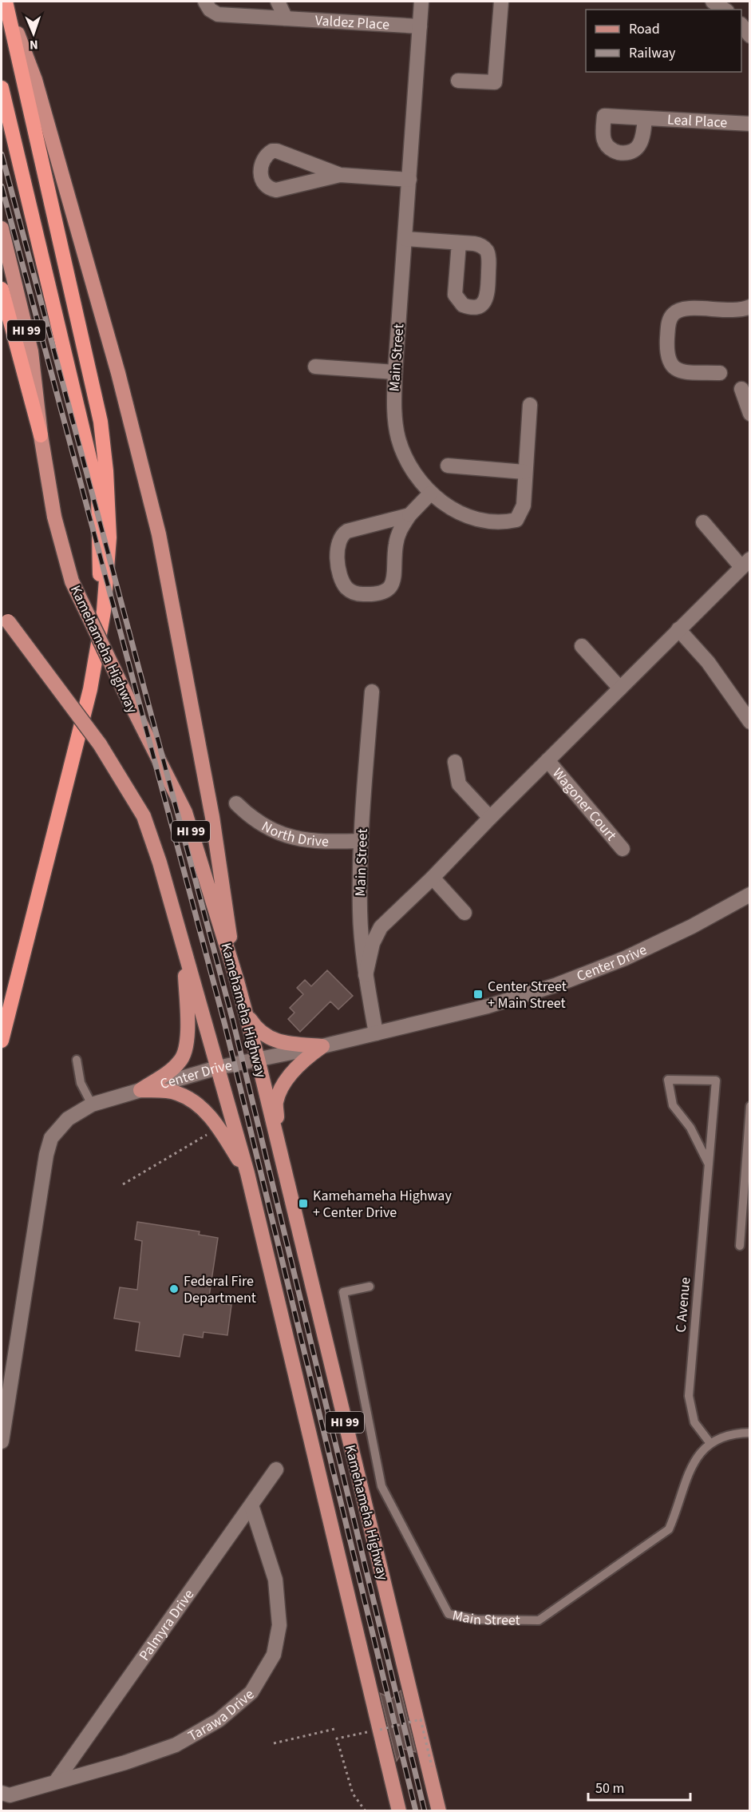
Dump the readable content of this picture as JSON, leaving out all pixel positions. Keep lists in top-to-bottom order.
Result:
{
  "streets": {
    "main road": ["HI 99", "Kamehameha Highway"],
    "street": [
      "Valdez Place",
      "Leal Place",
      "Main Street",
      "Wagoner Court",
      "North Drive",
      "Center Drive",
      "Palmyra Drive",
      "Tarawa Drive"
    ],
    "lane": ["C Avenue"]
  },
  "crossings": [
    ["Valdez Place", "Main Street"],
    ["HI 99", "Center Drive"],
    ["Main Street", "North Drive"],
    ["Main Street", "Center Drive"],
    ["Main Street", "C Avenue"],
    ["Kamehameha Highway", "Center Drive"],
    ["Palmyra Drive", "Tarawa Drive"]
  ],
  "places": {
    "transit": ["Center Street + Main Street", "Kamehameha Highway + Center Drive"],
    "other": ["Federal Fire Department"]
  },
  "legend": ["Road", "Railway"],
  "scale_bar": "50 m",
  "north": "bottom"
}
